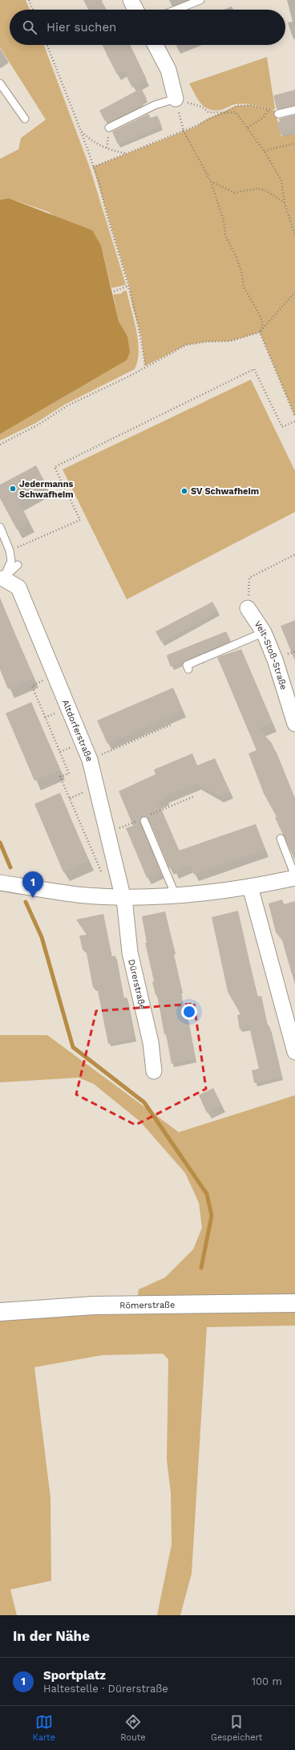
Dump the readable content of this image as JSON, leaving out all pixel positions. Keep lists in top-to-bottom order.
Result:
{
  "streets": {
    "street": [
      "Veit-Stoß-Straße",
      "Altdorferstraße",
      "Dürerstraße",
      "Römerstraße"
    ]
  },
  "crossings": [
    ["Altdorferstraße", "Dürerstraße"]
  ],
  "places": ["Jedermanns Schwafheim", "SV Schwafheim"],
  "page": {
    "search": "Hier suchen",
    "pins": "1",
    "heading": "In der Nähe",
    "list": [
      {
        "mark": "1",
        "name": "Sportplatz",
        "note": "Haltestelle · Dürerstraße",
        "value": "100 m"
      }
    ],
    "nav": ["Karte", "Route", "Gespeichert"]
  }
}
